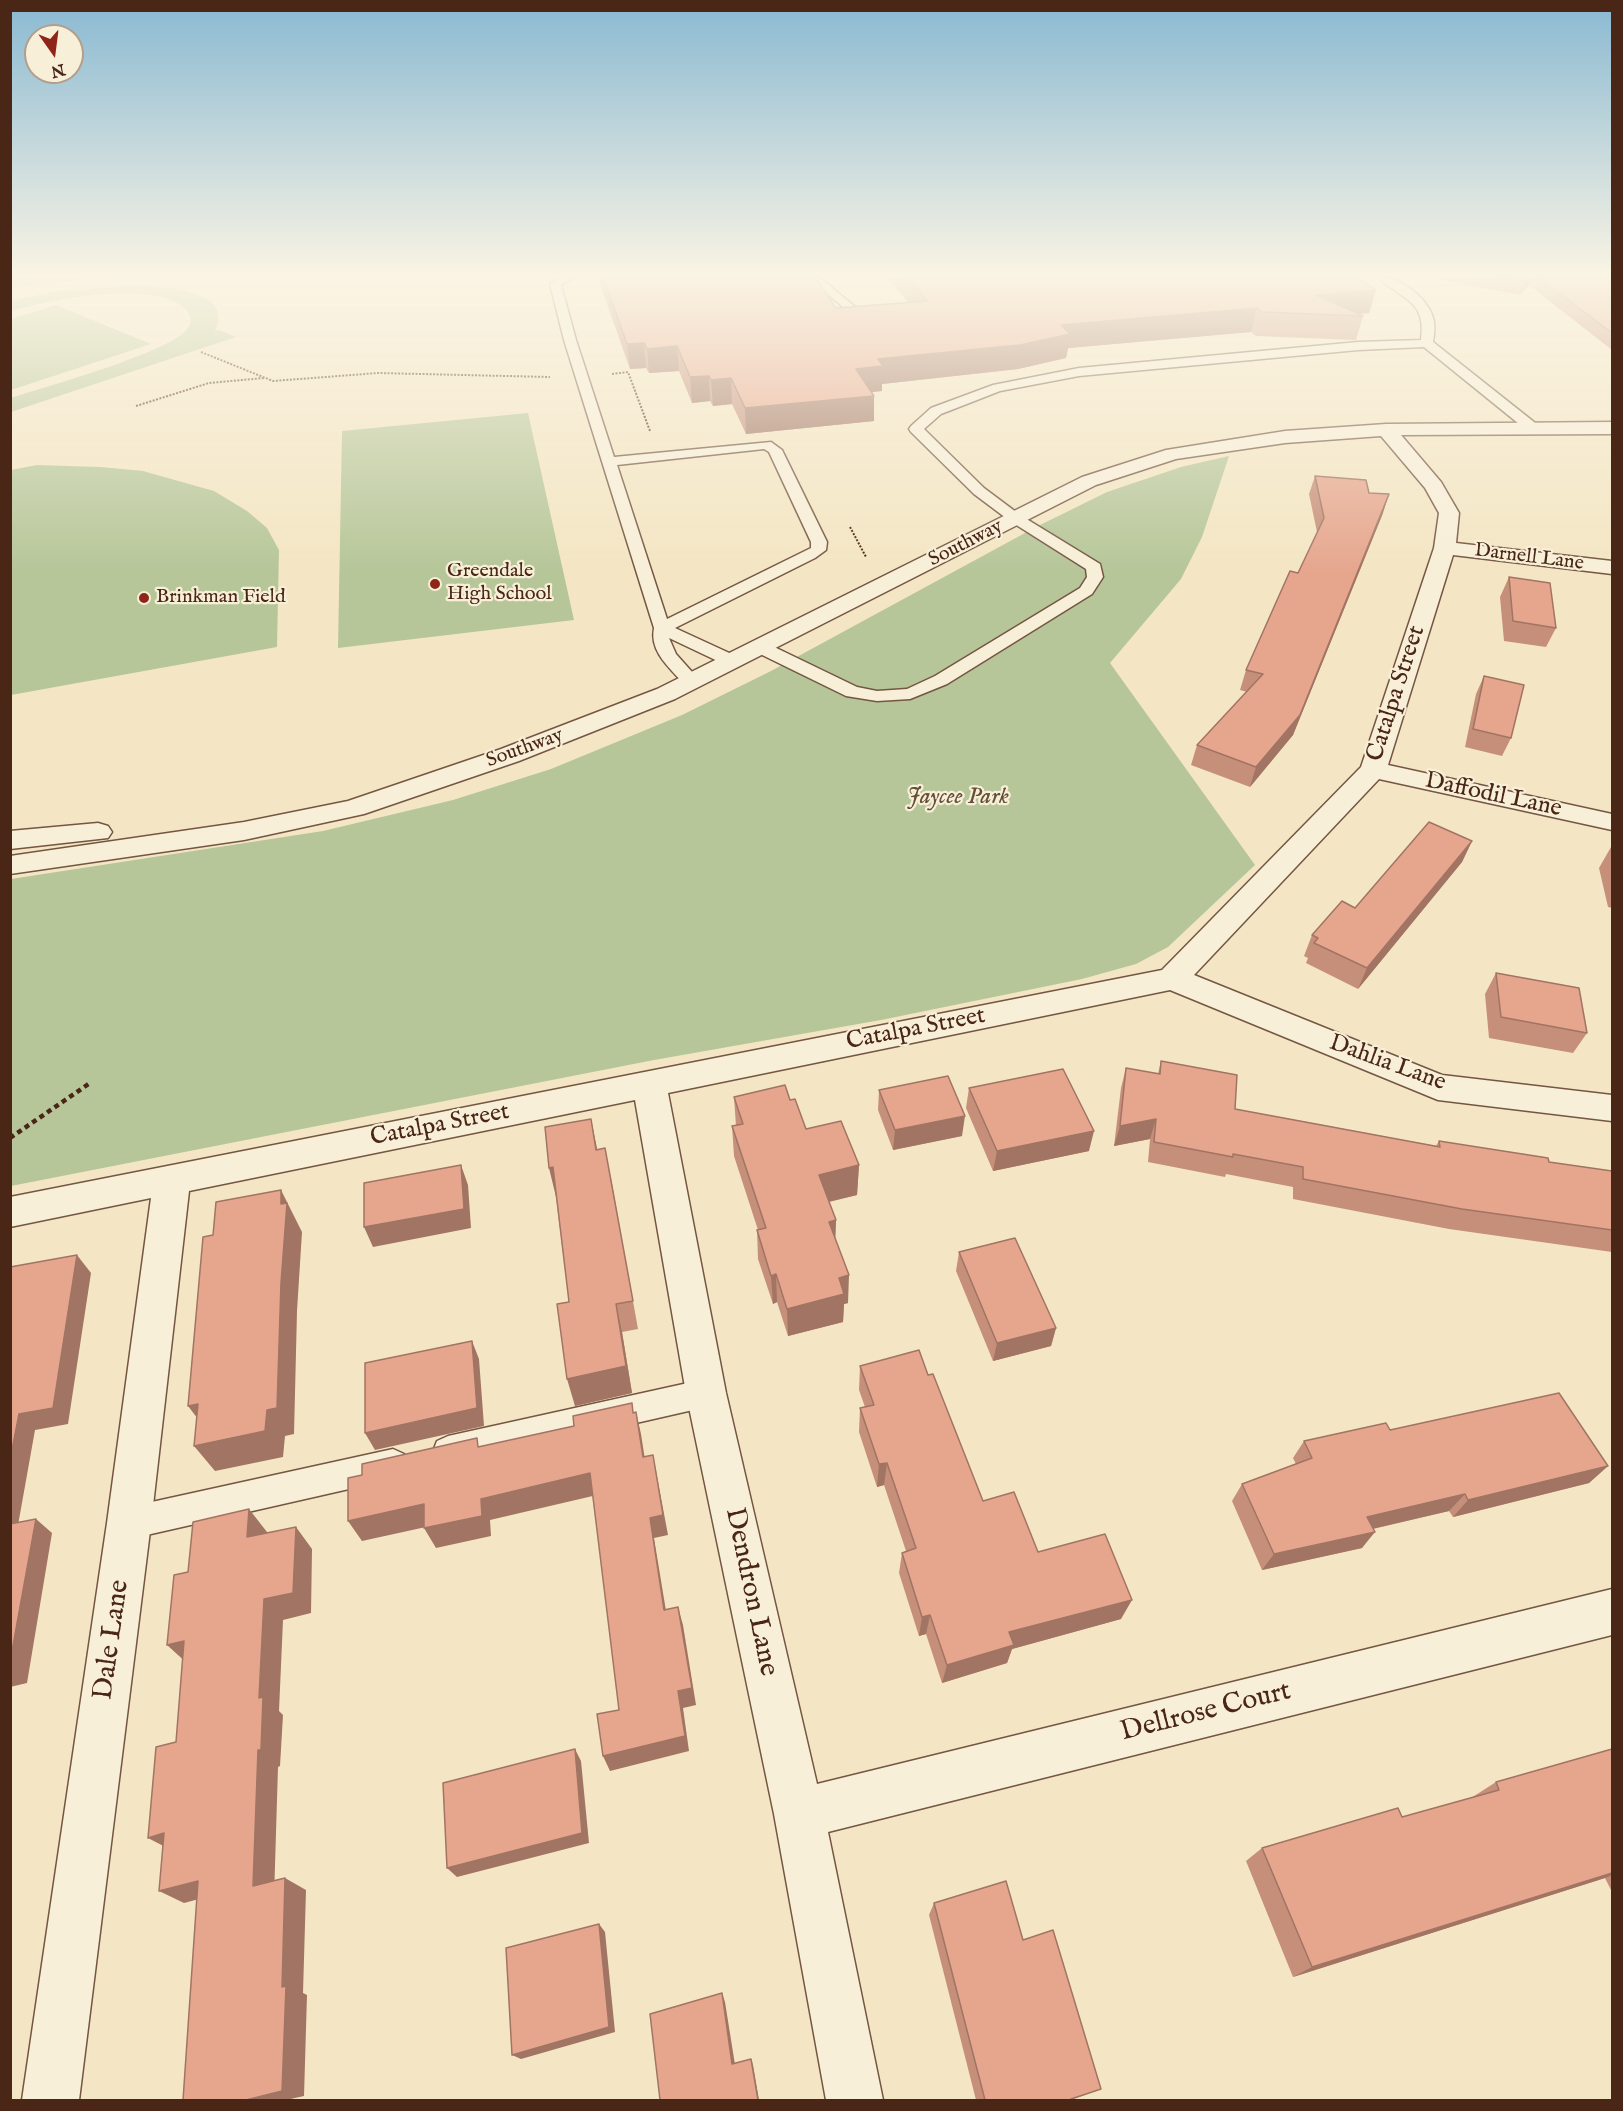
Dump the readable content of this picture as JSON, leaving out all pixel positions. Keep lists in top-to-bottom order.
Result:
{
  "streets": {
    "street": [
      "Southway",
      "Darnell Lane",
      "Catalpa Street",
      "Daffodil Lane",
      "Dahlia Lane",
      "Dendron Lane",
      "Dale Lane",
      "Dellrose Court"
    ]
  },
  "crossings": [
    ["Southway", "Catalpa Street"],
    ["Darnell Lane", "Catalpa Street"],
    ["Catalpa Street", "Daffodil Lane"],
    ["Catalpa Street", "Dahlia Lane"],
    ["Catalpa Street", "Dendron Lane"],
    ["Catalpa Street", "Dale Lane"],
    ["Dendron Lane", "Dellrose Court"]
  ],
  "parks": ["Jaycee Park"],
  "places": ["Greendale High School", "Brinkman Field"],
  "north": "bottom"
}
